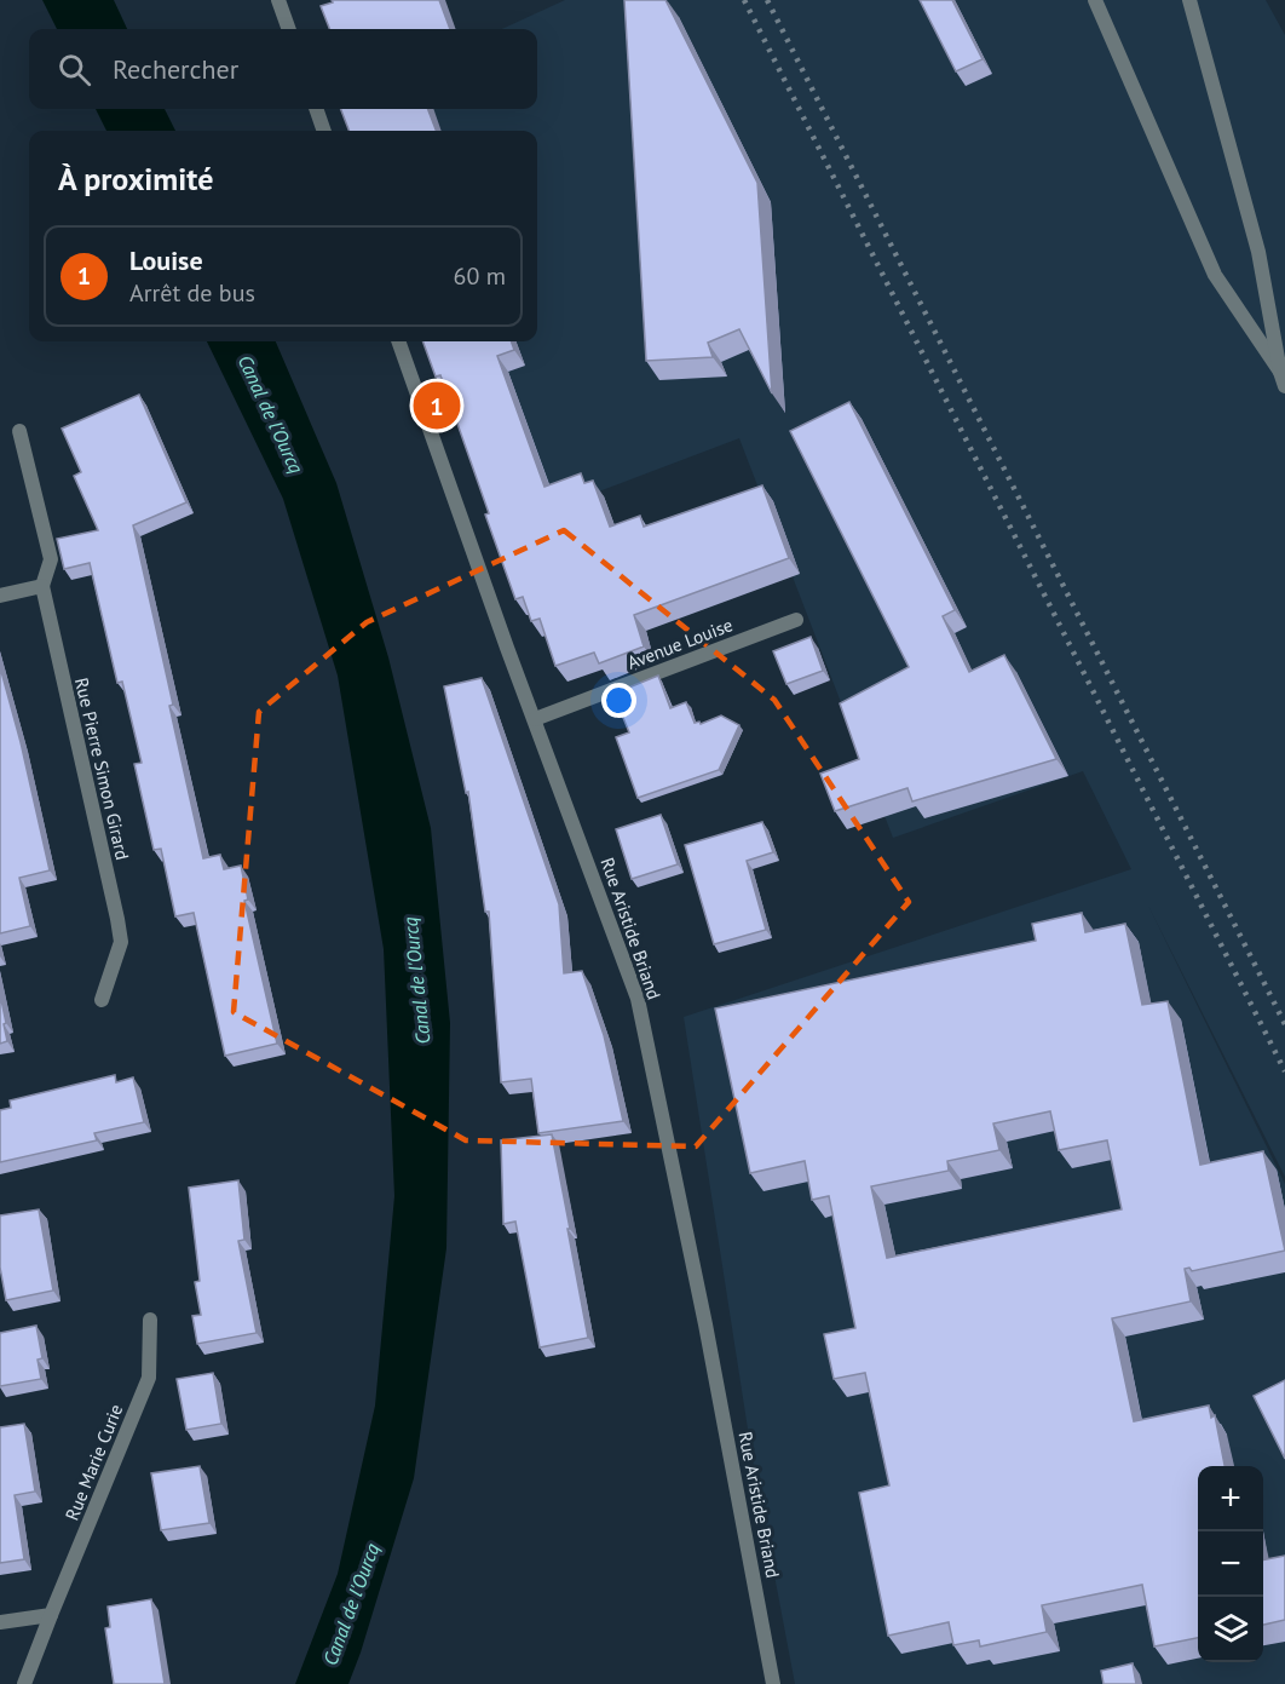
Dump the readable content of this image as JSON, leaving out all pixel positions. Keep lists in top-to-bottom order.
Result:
{
  "streets": {
    "street": [
      "Avenue Louise",
      "Rue Pierre Simon Girard",
      "Rue Aristide Briand",
      "Rue Marie Curie"
    ]
  },
  "crossings": [
    ["Avenue Louise", "Rue Aristide Briand"]
  ],
  "water": ["Canal de l'Ourcq"],
  "page": {
    "search": "Rechercher",
    "heading": "À proximité",
    "list": [
      {
        "mark": "1",
        "name": "Louise",
        "note": "Arrêt de bus",
        "value": "60 m"
      }
    ],
    "pins": "1",
    "map_buttons": ["+", "−"]
  }
}
